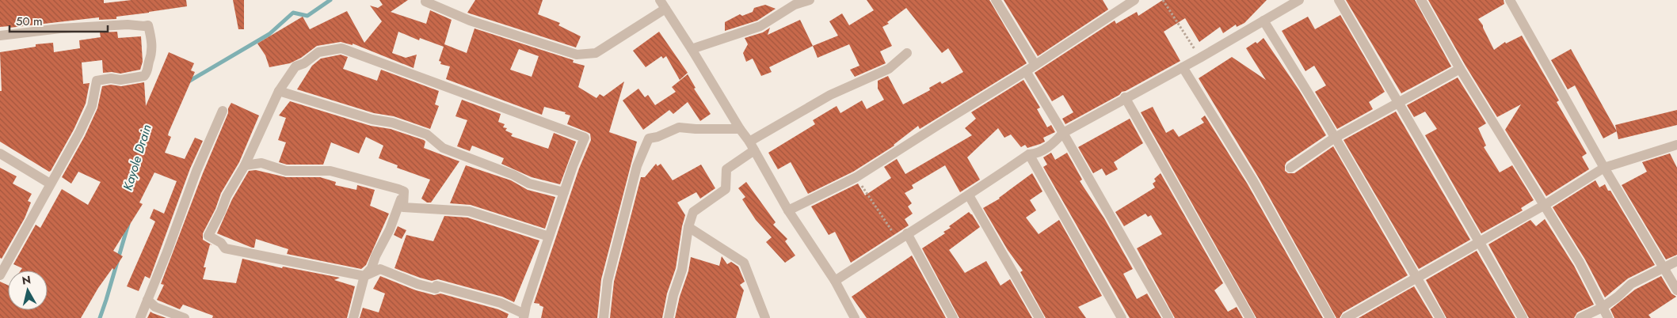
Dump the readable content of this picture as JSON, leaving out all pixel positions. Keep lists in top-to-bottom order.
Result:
{
  "water": ["Kayole Drain"],
  "scale_bar": "50 m",
  "north": "top"
}
